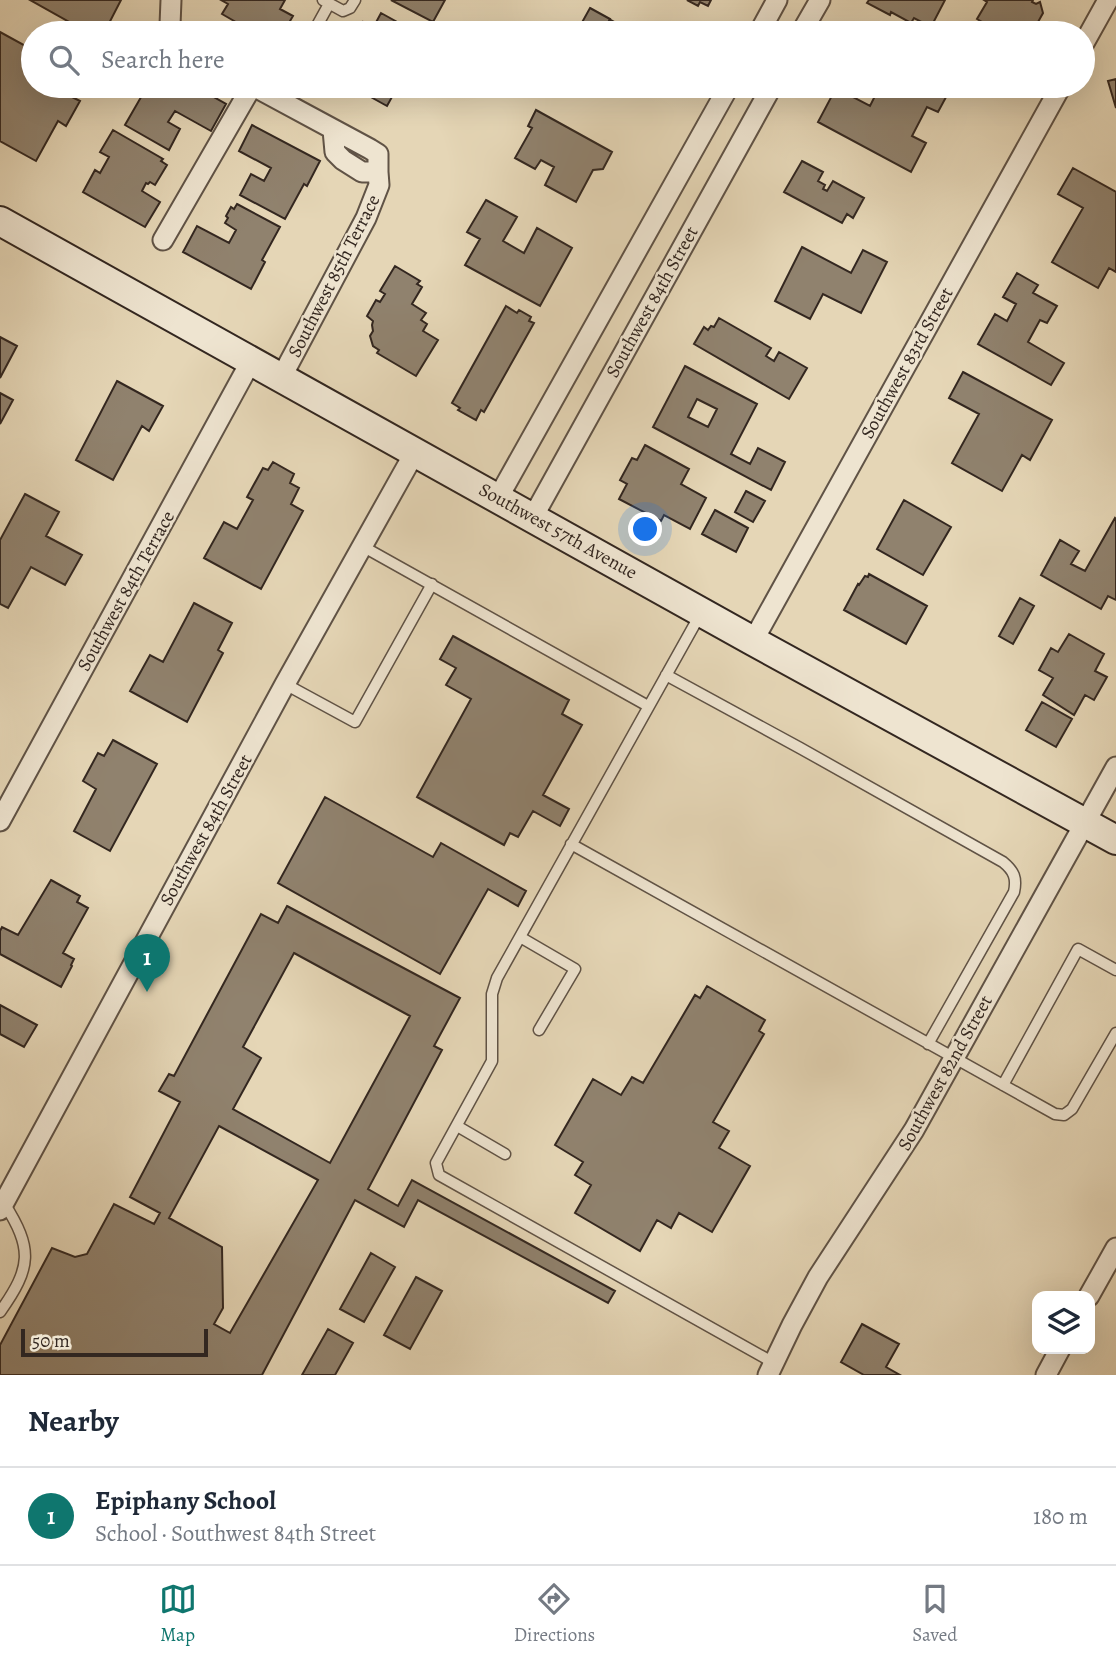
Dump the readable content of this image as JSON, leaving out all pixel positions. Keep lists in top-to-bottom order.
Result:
{
  "streets": {
    "main road": ["Southwest 57th Avenue"],
    "street": [
      "Southwest 85th Terrace",
      "Southwest 84th Street",
      "Southwest 83rd Street",
      "Southwest 84th Terrace",
      "Southwest 82nd Street"
    ]
  },
  "crossings": [
    ["Southwest 85th Terrace", "Southwest 57th Avenue"],
    ["Southwest 84th Street", "Southwest 57th Avenue"],
    ["Southwest 83rd Street", "Southwest 57th Avenue"],
    ["Southwest 57th Avenue", "Southwest 84th Terrace"],
    ["Southwest 57th Avenue", "Southwest 82nd Street"]
  ],
  "scale_bar": "50 m",
  "page": {
    "search": "Search here",
    "pins": "1",
    "scale": "50 m",
    "heading": "Nearby",
    "list": [
      {
        "mark": "1",
        "name": "Epiphany School",
        "note": "School · Southwest 84th Street",
        "value": "180 m"
      }
    ],
    "nav": ["Map", "Directions", "Saved"]
  }
}
